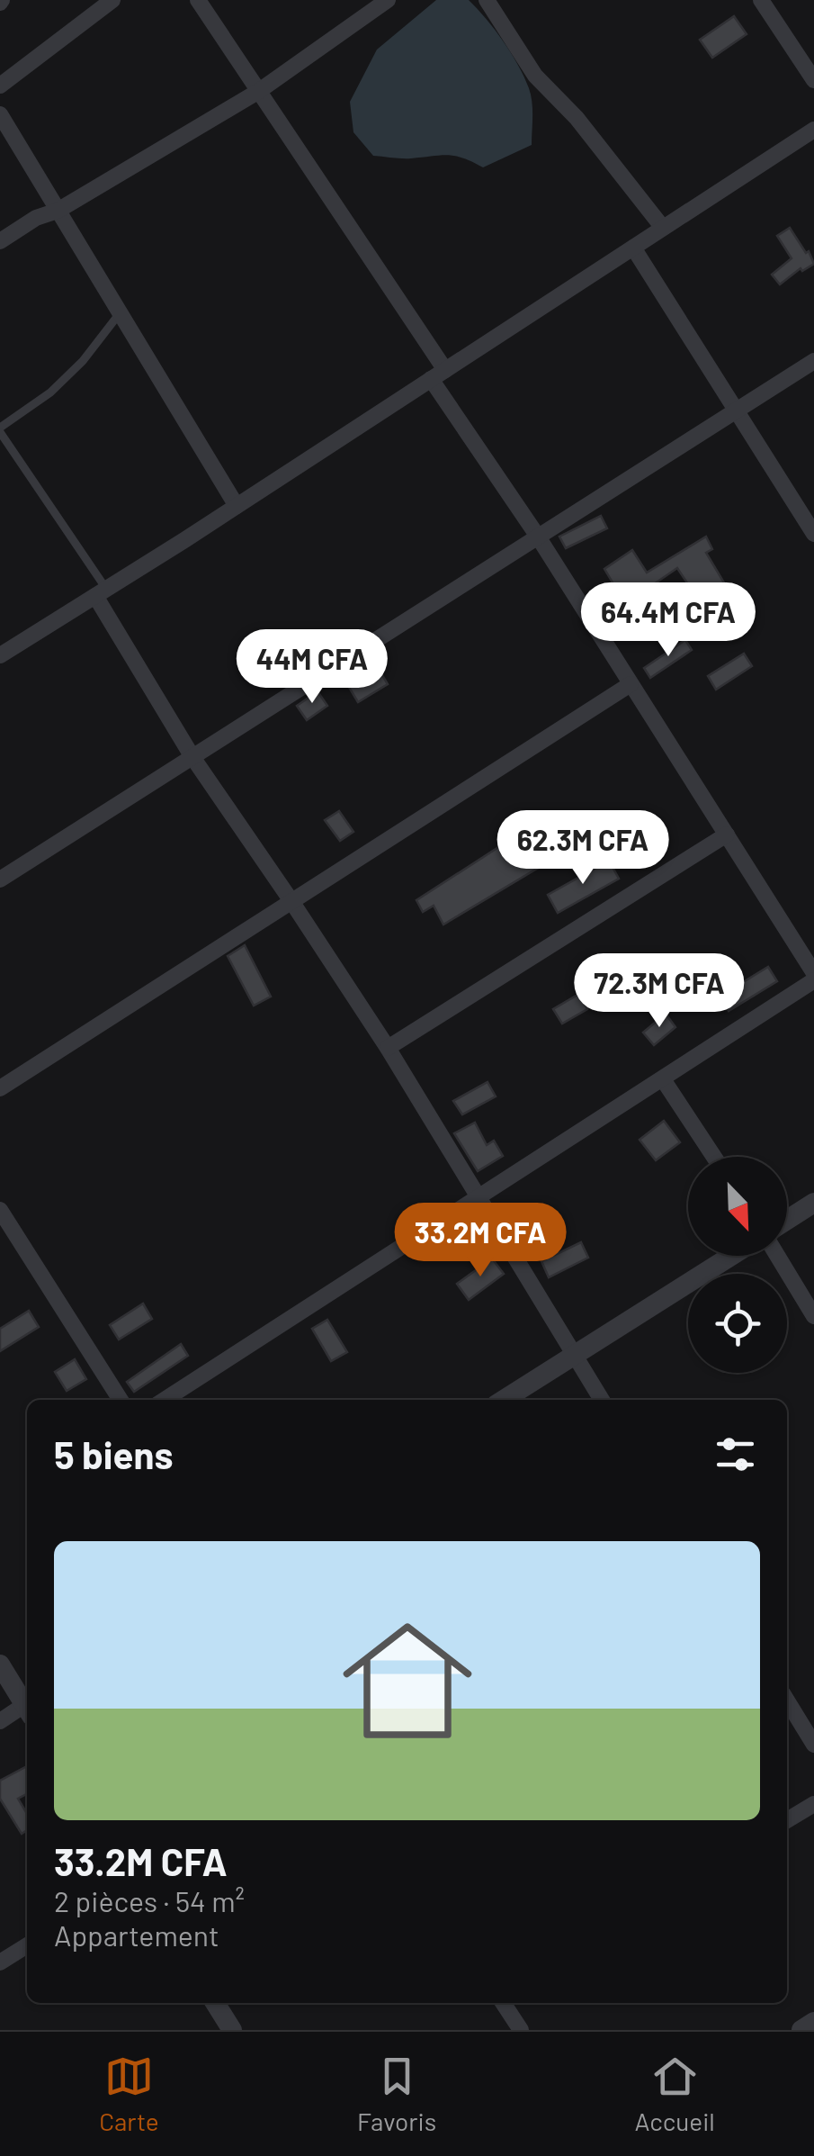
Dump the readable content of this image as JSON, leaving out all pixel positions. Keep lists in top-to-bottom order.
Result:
{
  "north": "bottom right",
  "page": {
    "price": [
      "64.4M CFA",
      "44M CFA",
      "62.3M CFA",
      "72.3M CFA",
      "33.2M CFA"
    ],
    "heading": "5 biens",
    "list": [
      {
        "name": "33.2M CFA",
        "note": "2 pièces · 54 m² · Appartement"
      }
    ],
    "tabs": ["Carte", "Favoris", "Accueil"]
  }
}
